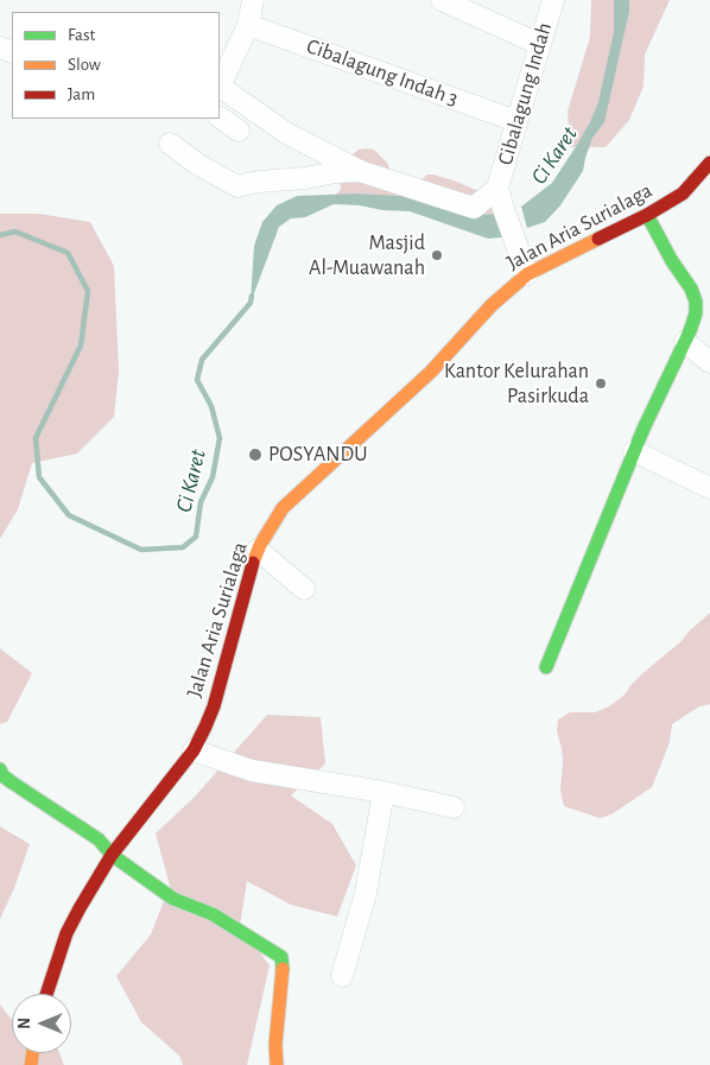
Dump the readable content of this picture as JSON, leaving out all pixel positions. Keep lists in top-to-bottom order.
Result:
{
  "streets": {
    "main road": ["Jalan Aria Surialaga"],
    "street": ["Cibalagung Indah 3", "Cibalagung Indah"]
  },
  "crossings": [
    ["Cibalagung Indah 3", "Cibalagung Indah"]
  ],
  "water": ["Ci Karet"],
  "places": ["Masjid Al-Muawanah", "Kantor Kelurahan Pasirkuda", "POSYANDU"],
  "legend": ["Fast", "Slow", "Jam"],
  "north": "left"
}
